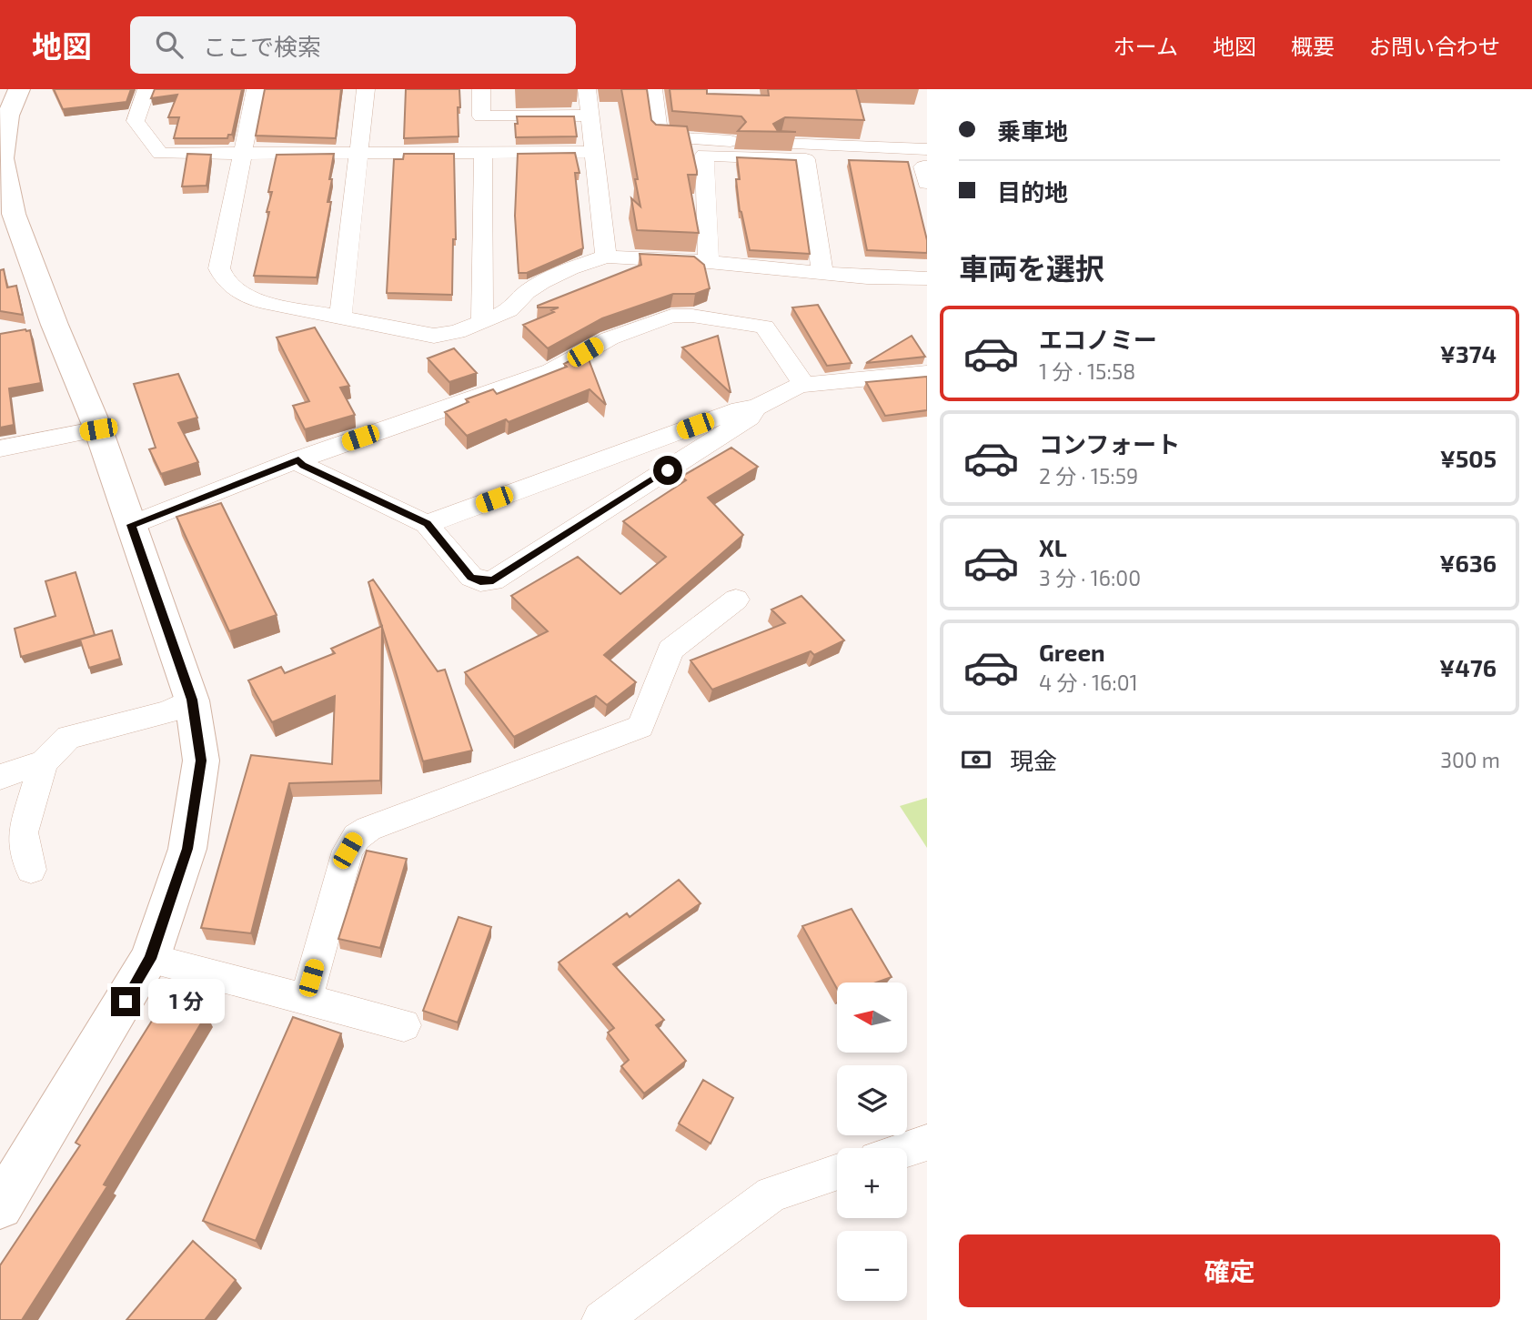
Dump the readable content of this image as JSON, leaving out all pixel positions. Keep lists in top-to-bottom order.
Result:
{
  "north": "left",
  "page": {
    "header": "地図",
    "search": "ここで検索",
    "nav": [
      "ホーム",
      "地図",
      "概要",
      "お問い合わせ"
    ],
    "banner": ["乗車地", "目的地"],
    "heading": "車両を選択",
    "list": [
      {
        "name": "エコノミー",
        "note": "1 分 · 15:58",
        "value": "¥374"
      },
      {
        "name": "コンフォート",
        "note": "2 分 · 15:59",
        "value": "¥505"
      },
      {
        "name": "XL",
        "note": "3 分 · 16:00",
        "value": "¥636"
      },
      {
        "name": "Green",
        "note": "4 分 · 16:01",
        "value": "¥476"
      }
    ],
    "pay": ["現金", "300 m"],
    "bubble": "1 分",
    "map_buttons": ["+", "−"],
    "buttons": "確定"
  }
}
